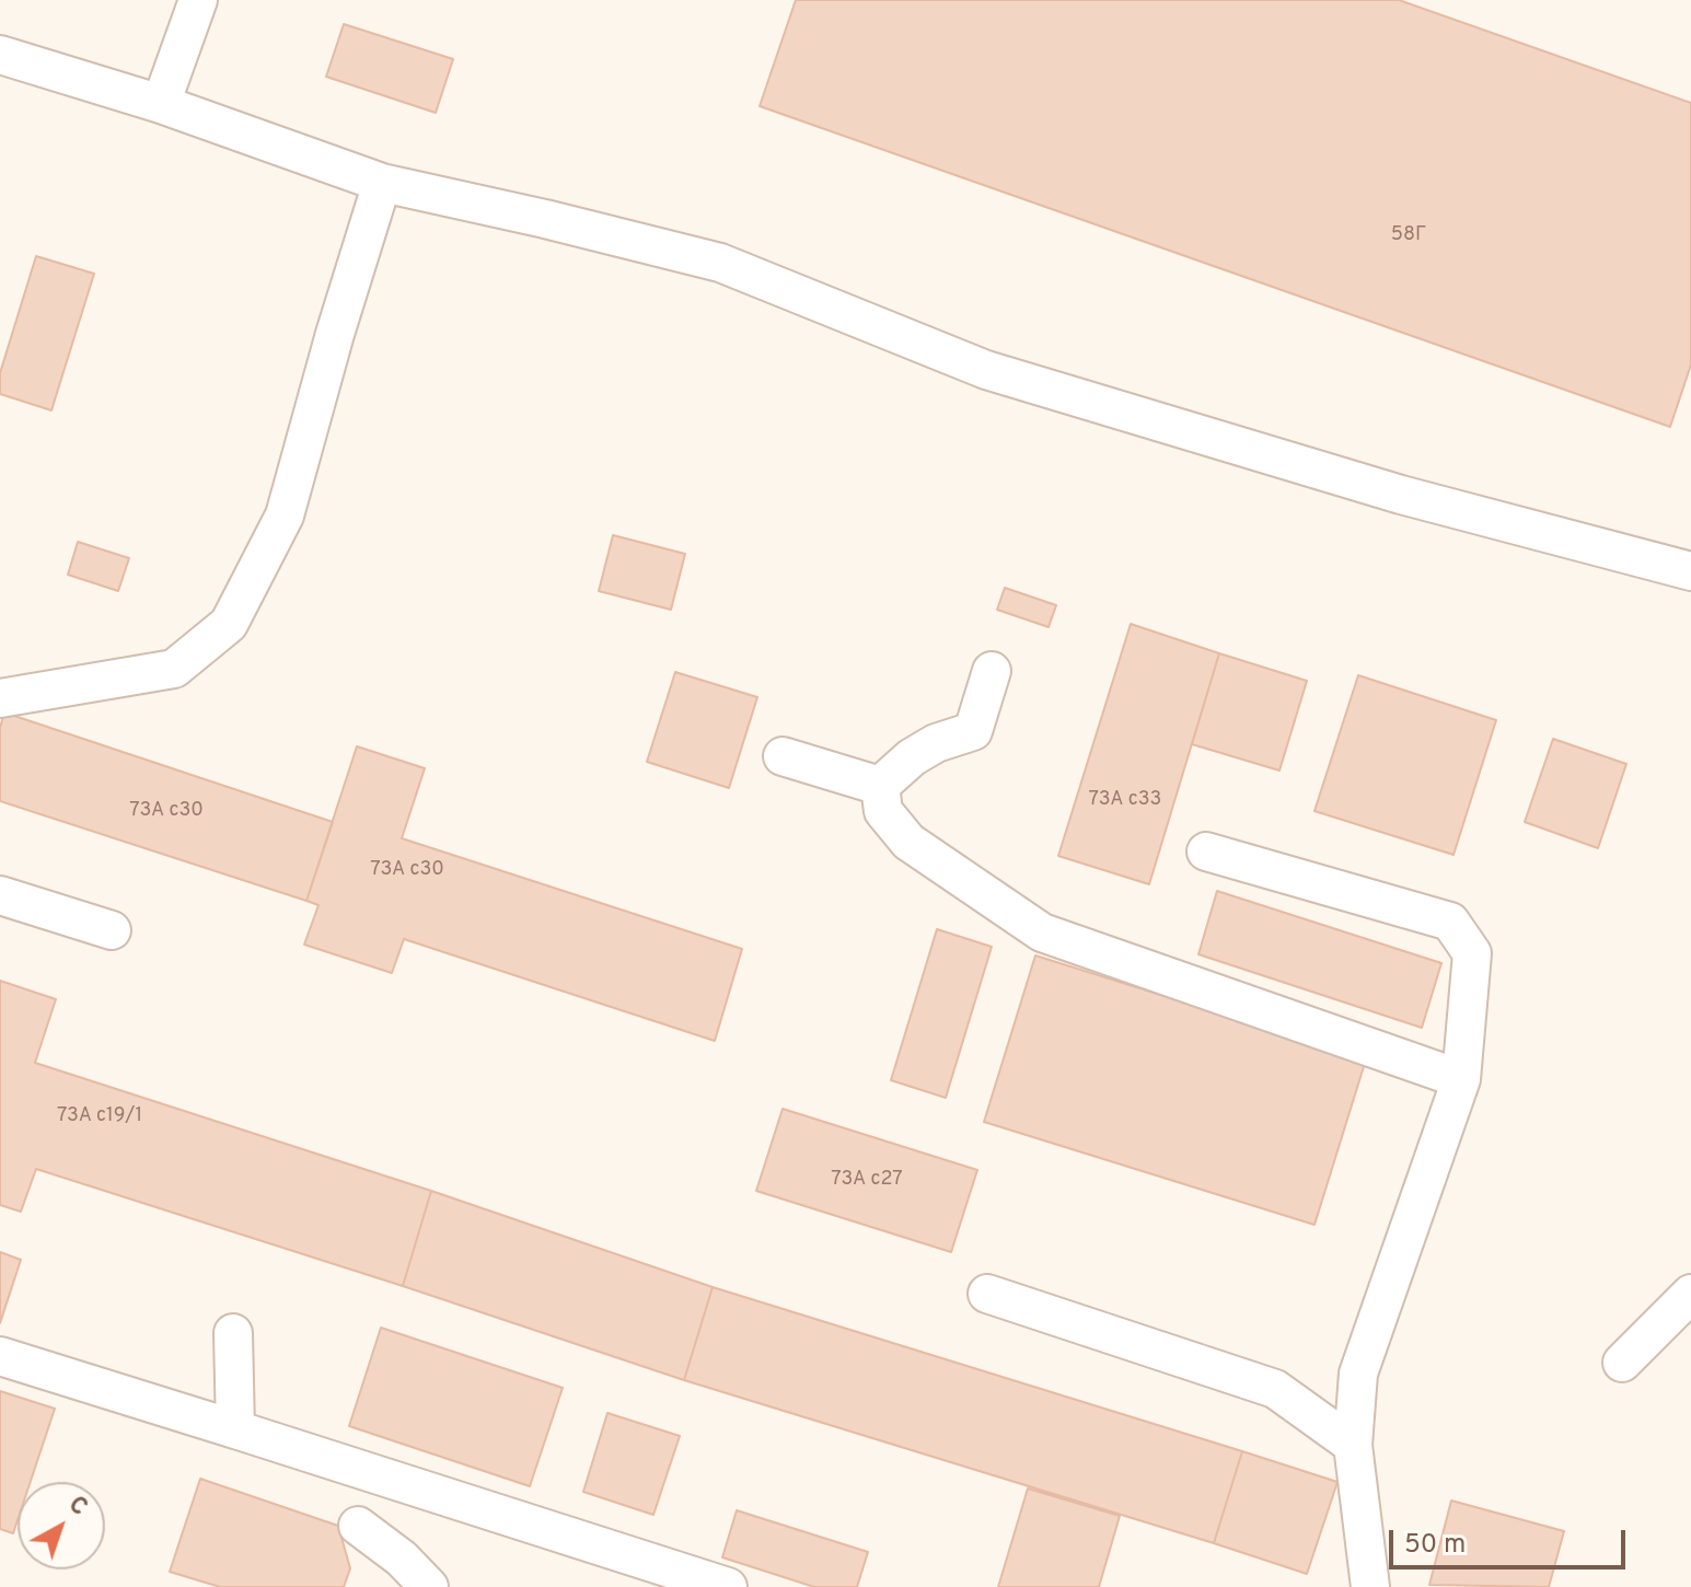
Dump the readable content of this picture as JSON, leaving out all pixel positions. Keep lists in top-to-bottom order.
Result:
{
  "house_numbers": [
    "58Г",
    "73А с33",
    "73А с30",
    "73А с30",
    "73А с19/1",
    "73А с27"
  ],
  "scale_bar": "50 m",
  "north": "top right"
}
